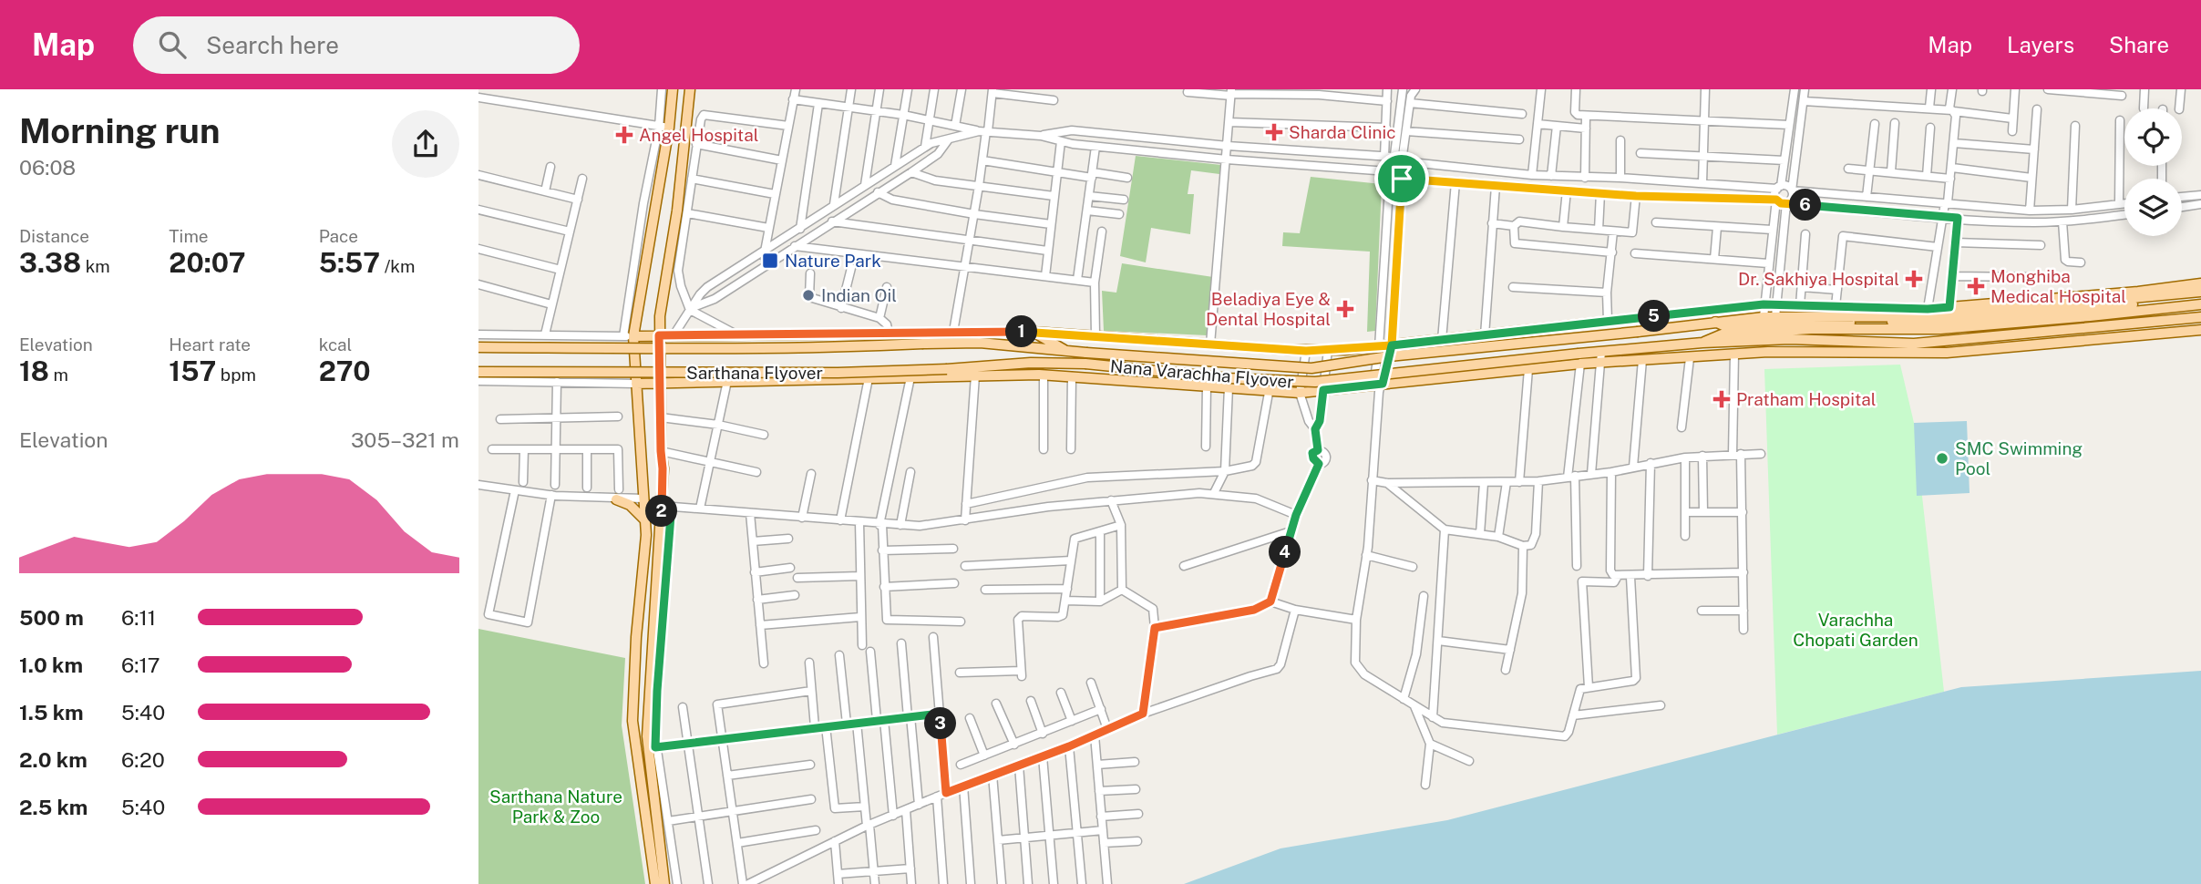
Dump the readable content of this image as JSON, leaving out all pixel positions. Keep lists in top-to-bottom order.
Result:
{
  "streets": {
    "main road": ["Sarthana Flyover", "Nana Varachha Flyover"]
  },
  "crossings": [
    ["Sarthana Flyover", "Nana Varachha Flyover"]
  ],
  "parks": ["Varachha Chopati Garden", "Sarthana Nature Park & Zoo"],
  "places": {
    "health": [
      "Sharda Clinic",
      "Angel Hospital",
      "Dr. Sakhiya Hospital",
      "Monghiba Medical Hospital",
      "Beladiya Eye & Dental Hospital",
      "Pratham Hospital"
    ],
    "transit": ["Nature Park"],
    "other": ["Indian Oil", "SMC Swimming Pool"]
  },
  "page": {
    "header": "Map",
    "search": "Search here",
    "nav": ["Map", "Layers", "Share"],
    "heading": ["Morning run", "06:08"],
    "pins": [
      "6",
      "5",
      "1",
      "2",
      "4",
      "3"
    ],
    "stats": [
      ["Distance", "3.38 km"],
      ["Time", "20:07"],
      ["Pace", "5:57 /km"],
      ["Elevation", "18 m"],
      ["Heart rate", "157 bpm"],
      ["kcal", "270"]
    ],
    "chart": ["Elevation", "305–321 m"],
    "list": [
      {
        "name": "500 m",
        "note": "6:11"
      },
      {
        "name": "1.0 km",
        "note": "6:17"
      },
      {
        "name": "1.5 km",
        "note": "5:40"
      },
      {
        "name": "2.0 km",
        "note": "6:20"
      },
      {
        "name": "2.5 km",
        "note": "5:40"
      }
    ]
  }
}
